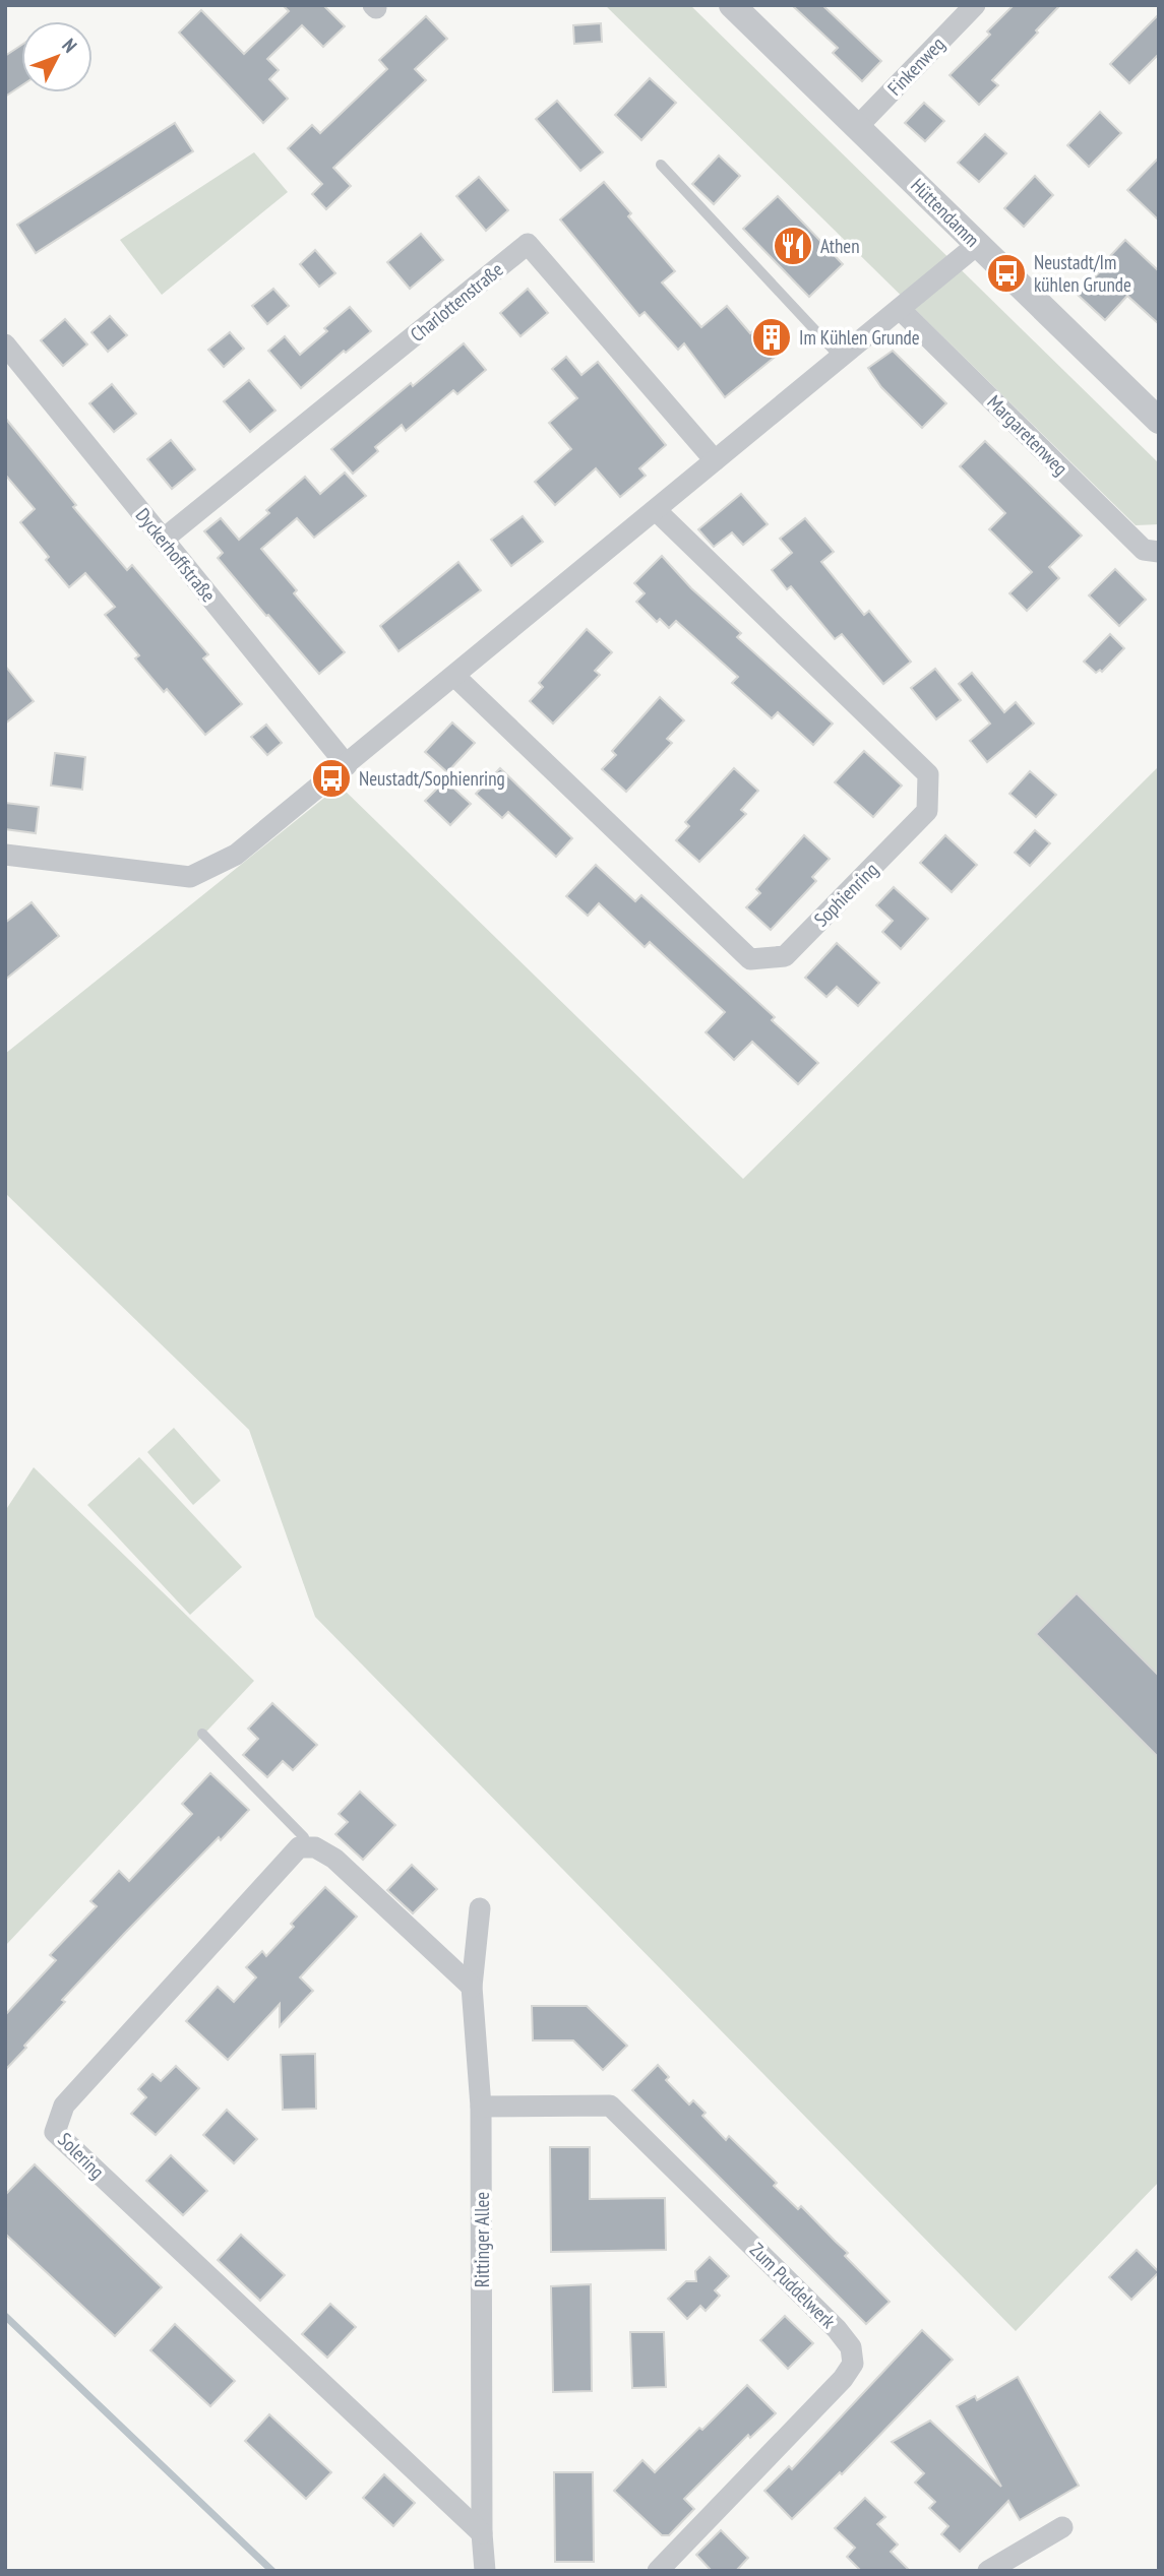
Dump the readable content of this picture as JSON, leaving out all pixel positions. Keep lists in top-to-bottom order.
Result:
{
  "streets": {
    "street": [
      "Finkenweg",
      "Hüttendamm",
      "Charlottenstraße",
      "Margaretenweg",
      "Dyckerhoffstraße",
      "Sophienring",
      "Solering",
      "Rittinger Allee",
      "Zum Puddelwerk"
    ]
  },
  "crossings": [
    ["Finkenweg", "Hüttendamm"],
    ["Charlottenstraße", "Dyckerhoffstraße"],
    ["Solering", "Rittinger Allee"],
    ["Rittinger Allee", "Zum Puddelwerk"]
  ],
  "places": {
    "restaurant": ["Athen"],
    "bus stop": ["Neustadt/Im kühlen Grunde", "Neustadt/Sophienring"],
    "building": ["Im Kühlen Grunde"]
  },
  "north": "top right"
}
